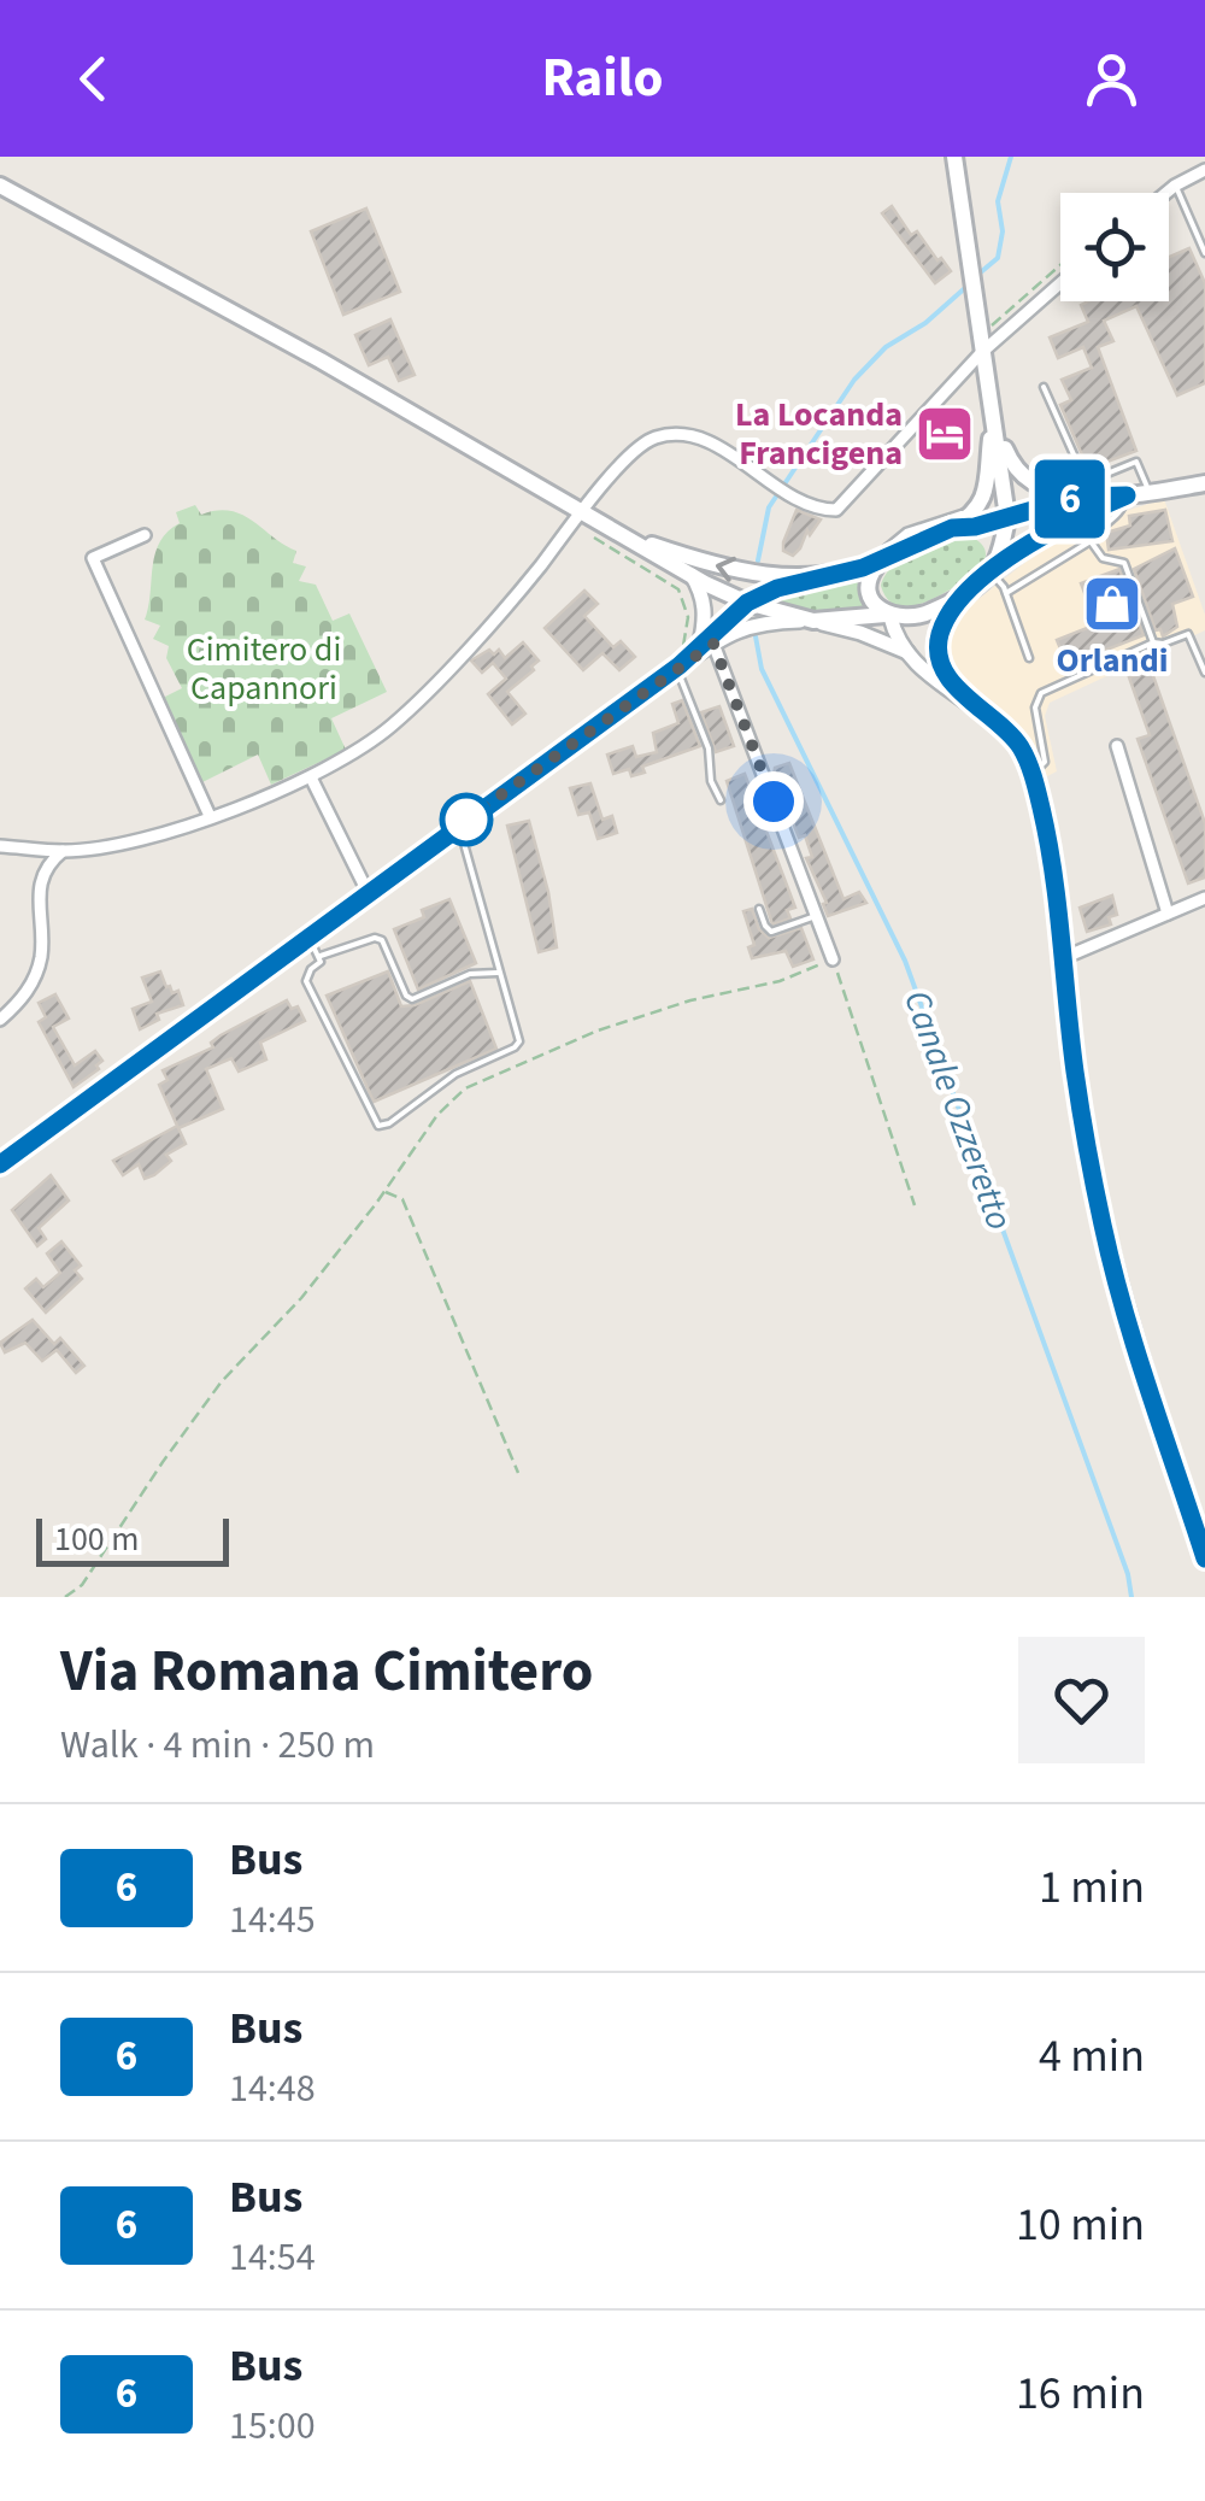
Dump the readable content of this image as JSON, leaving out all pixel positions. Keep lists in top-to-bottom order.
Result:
{
  "water": ["Canale Ozzeretto"],
  "parks": ["Cimitero di Capannori"],
  "places": {
    "hotel": ["La Locanda Francigena"],
    "shop": ["Orlandi"]
  },
  "lines": ["bus line 6"],
  "scale_bar": "100 m",
  "page": {
    "header": "Railo",
    "on_map": "6",
    "scale": "100 m",
    "heading": ["Via Romana Cimitero", "Walk · 4 min · 250 m"],
    "list": [
      {
        "mark": "6",
        "name": "Bus",
        "note": "14:45",
        "value": "1 min"
      },
      {
        "mark": "6",
        "name": "Bus",
        "note": "14:48",
        "value": "4 min"
      },
      {
        "mark": "6",
        "name": "Bus",
        "note": "14:54",
        "value": "10 min"
      },
      {
        "mark": "6",
        "name": "Bus",
        "note": "15:00",
        "value": "16 min"
      }
    ]
  }
}
